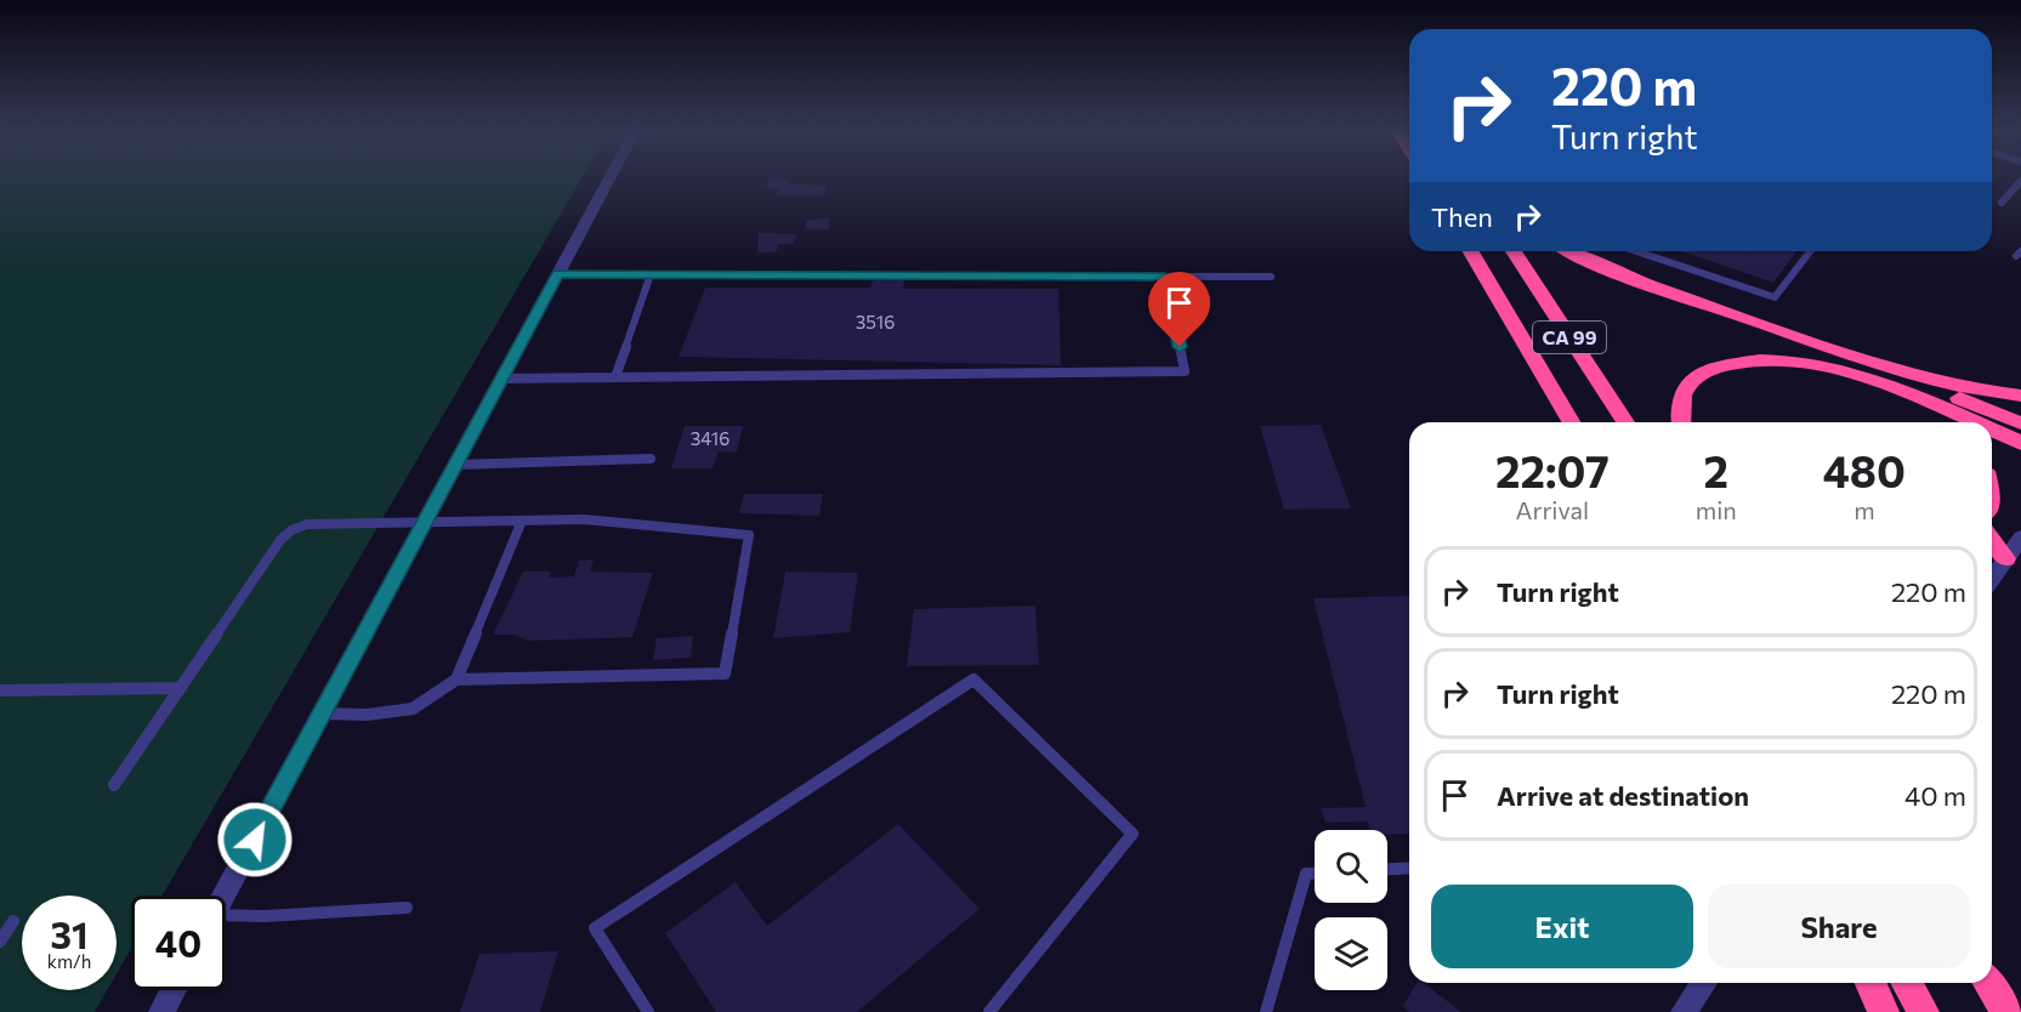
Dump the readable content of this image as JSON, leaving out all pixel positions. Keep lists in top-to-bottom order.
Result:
{
  "streets": {
    "highway": ["CA 99"]
  },
  "house_numbers": ["3516", "3416"],
  "page": {
    "turn": ["220 m", "Turn right"],
    "then": "Then",
    "eta": [
      "22:07",
      "Arrival",
      "2",
      "min",
      "480",
      "m"
    ],
    "list": [
      {
        "name": "Turn right",
        "value": "220 m"
      },
      {
        "name": "Turn right",
        "value": "220 m"
      },
      {
        "name": "Arrive at destination",
        "value": "40 m"
      }
    ],
    "buttons": ["Exit", "Share"],
    "speed": "31 km/h",
    "limit": "40"
  }
}
